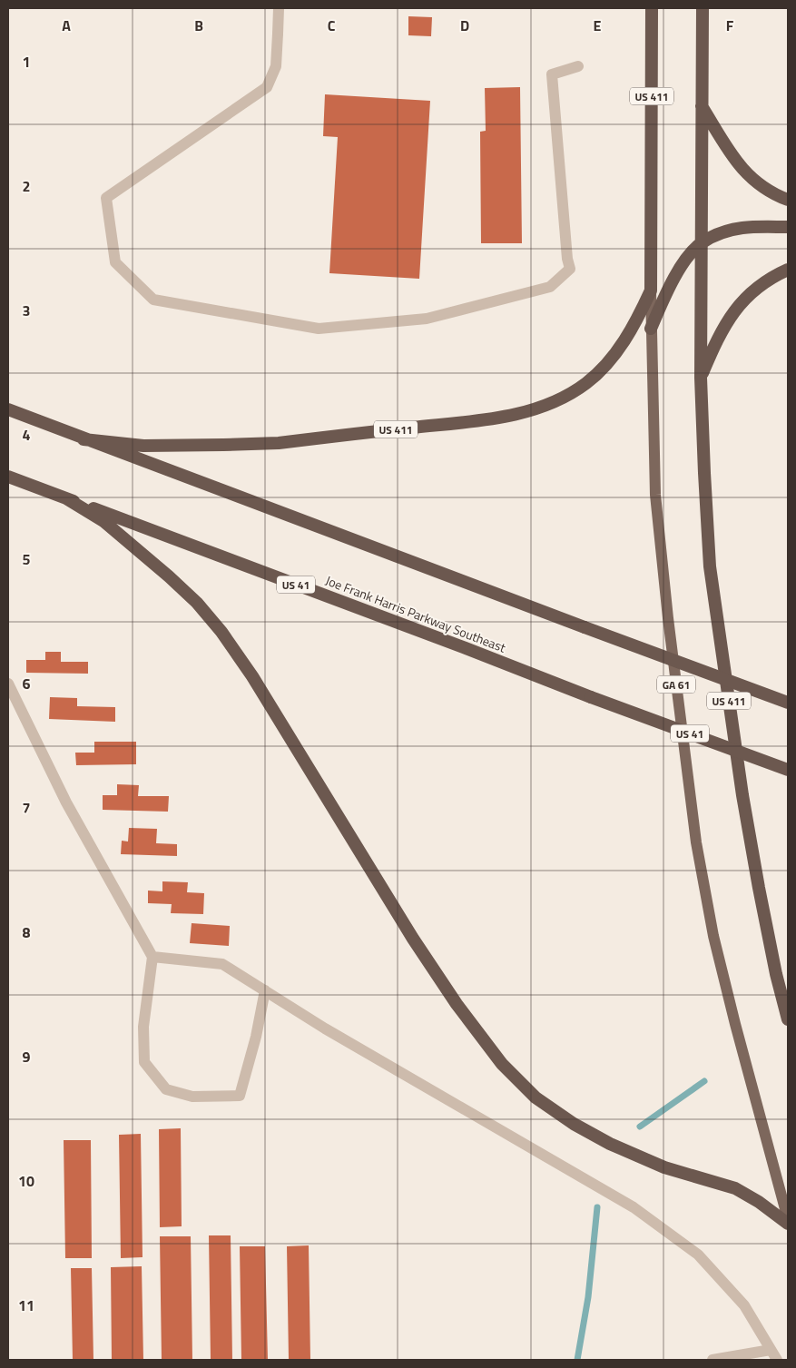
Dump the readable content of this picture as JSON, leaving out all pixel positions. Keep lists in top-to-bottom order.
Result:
{
  "streets": {
    "highway": ["US 411", "US 41", "Joe Frank Harris Parkway Southeast"],
    "main road": ["GA 61"]
  },
  "crossings": [
    ["US 411", "GA 61"]
  ],
  "grid": {
    "columns": [
      "A",
      "B",
      "C",
      "D",
      "E",
      "F"
    ],
    "rows": [
      "1",
      "2",
      "3",
      "4",
      "5",
      "6",
      "7",
      "8",
      "9",
      "10",
      "11"
    ]
  }
}
